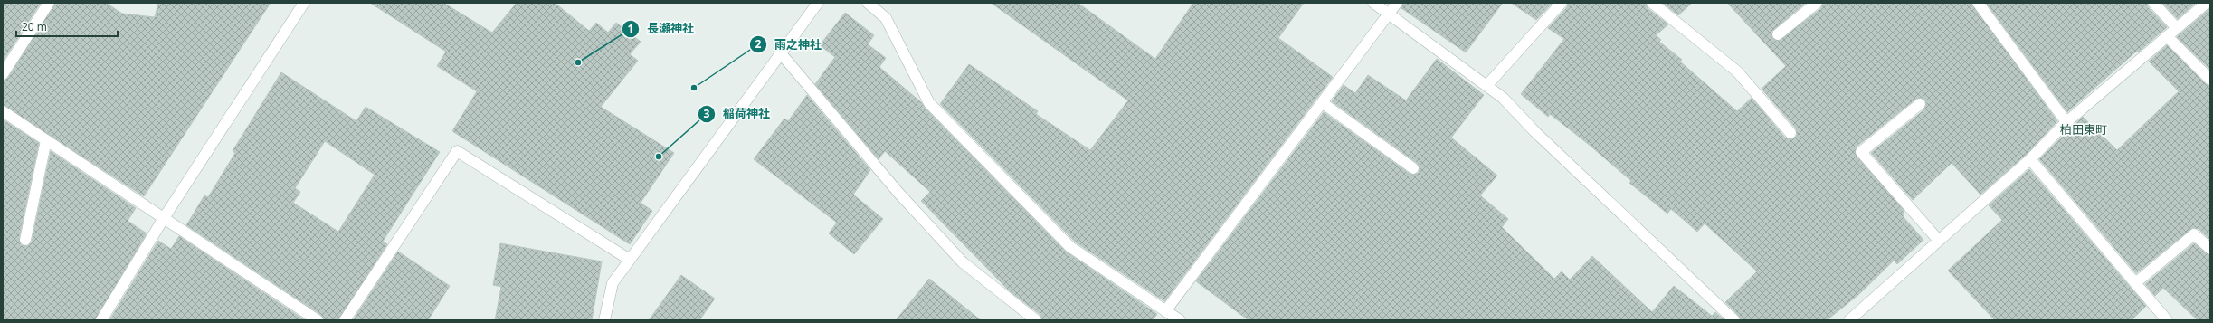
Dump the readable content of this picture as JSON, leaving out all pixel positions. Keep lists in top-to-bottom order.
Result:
{
  "districts": ["柏田東町"],
  "places": ["長瀬神社", "雨之神社", "稲荷神社"],
  "scale_bar": "20 m"
}
